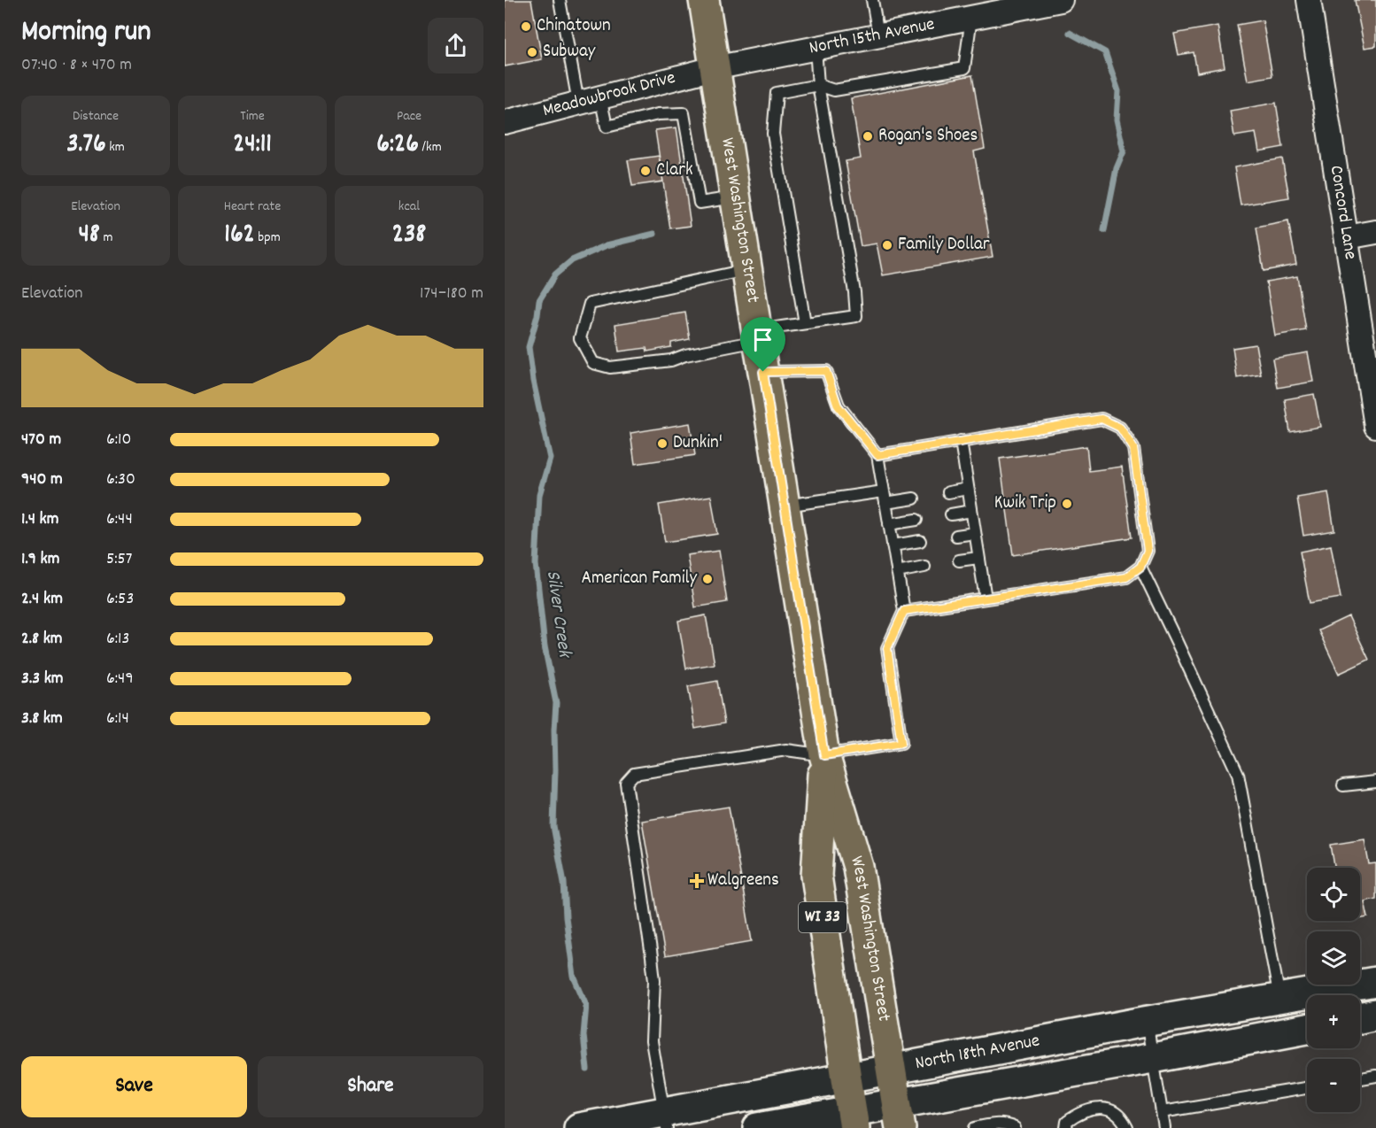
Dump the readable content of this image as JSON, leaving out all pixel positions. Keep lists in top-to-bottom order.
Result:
{
  "streets": {
    "main road": ["West Washington Street", "WI 33"],
    "street": [
      "North 15th Avenue",
      "Meadowbrook Drive",
      "Concord Lane",
      "North 18th Avenue"
    ]
  },
  "crossings": [
    ["North 15th Avenue", "Meadowbrook Drive"],
    ["North 15th Avenue", "West Washington Street"],
    ["Meadowbrook Drive", "West Washington Street"],
    ["West Washington Street", "North 18th Avenue"]
  ],
  "water": ["Silver Creek"],
  "places": {
    "other": [
      "Chinatown",
      "Subway",
      "Rogan's Shoes",
      "Clark",
      "Family Dollar",
      "Dunkin'",
      "Kwik Trip",
      "American Family"
    ],
    "health": ["Walgreens"]
  },
  "page": {
    "heading": ["Morning run", "07:40 · 8 × 470 m"],
    "stats": [
      ["Distance", "3.76 km"],
      ["Time", "24:11"],
      ["Pace", "6:26 /km"],
      ["Elevation", "48 m"],
      ["Heart rate", "162 bpm"],
      ["kcal", "238"]
    ],
    "chart": ["Elevation", "174–180 m"],
    "list": [
      {
        "name": "470 m",
        "note": "6:10"
      },
      {
        "name": "940 m",
        "note": "6:30"
      },
      {
        "name": "1.4 km",
        "note": "6:44"
      },
      {
        "name": "1.9 km",
        "note": "5:57"
      },
      {
        "name": "2.4 km",
        "note": "6:53"
      },
      {
        "name": "2.8 km",
        "note": "6:13"
      },
      {
        "name": "3.3 km",
        "note": "6:49"
      },
      {
        "name": "3.8 km",
        "note": "6:14"
      }
    ],
    "map_buttons": ["+", "−"],
    "buttons": ["Save", "Share"]
  }
}
